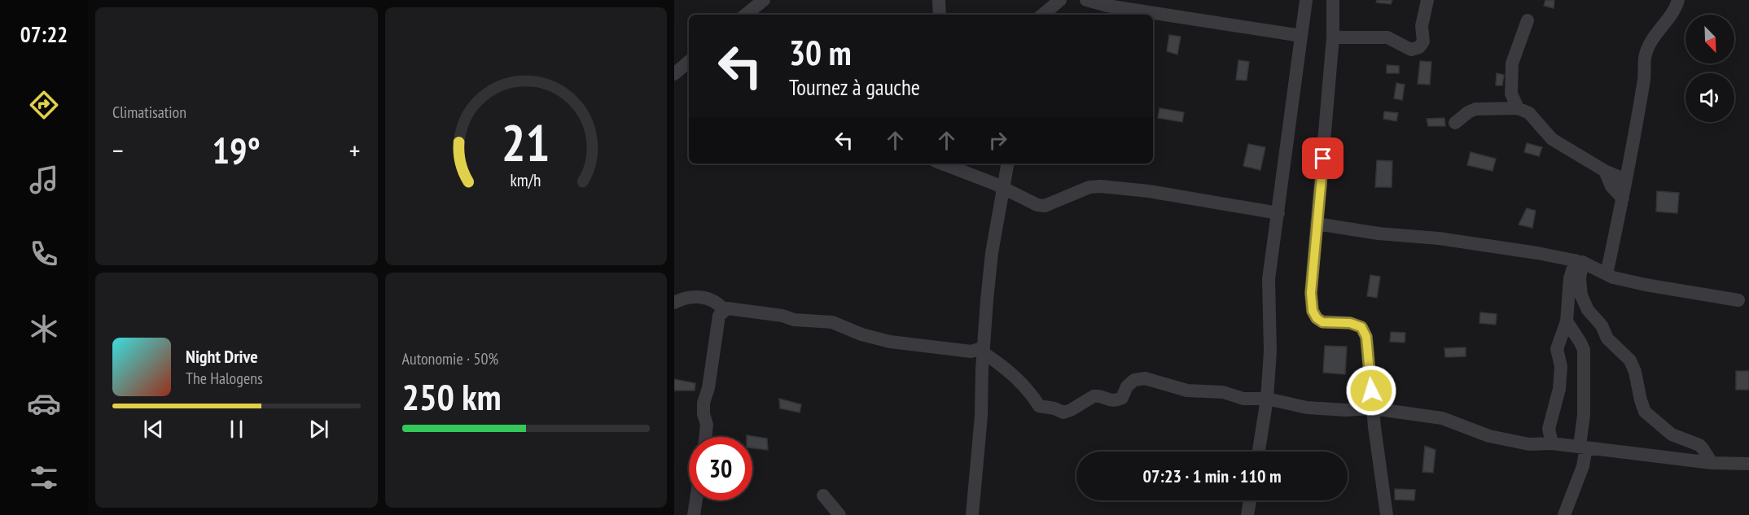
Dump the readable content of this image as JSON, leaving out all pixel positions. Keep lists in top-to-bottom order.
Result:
{
  "north": "bottom right",
  "page": {
    "tabs": "07:22",
    "tile": [
      "Climatisation",
      ["Autonomie · 50%", "250 km"]
    ],
    "turn": ["30 m", "Tournez à gauche"],
    "heat": ["−", "19°", "+"],
    "song": ["Night Drive", "The Halogens"],
    "limit": "30",
    "trip": "07:23 · 1 min · 110 m",
    "gauge": ["21", "km/h"]
  }
}
